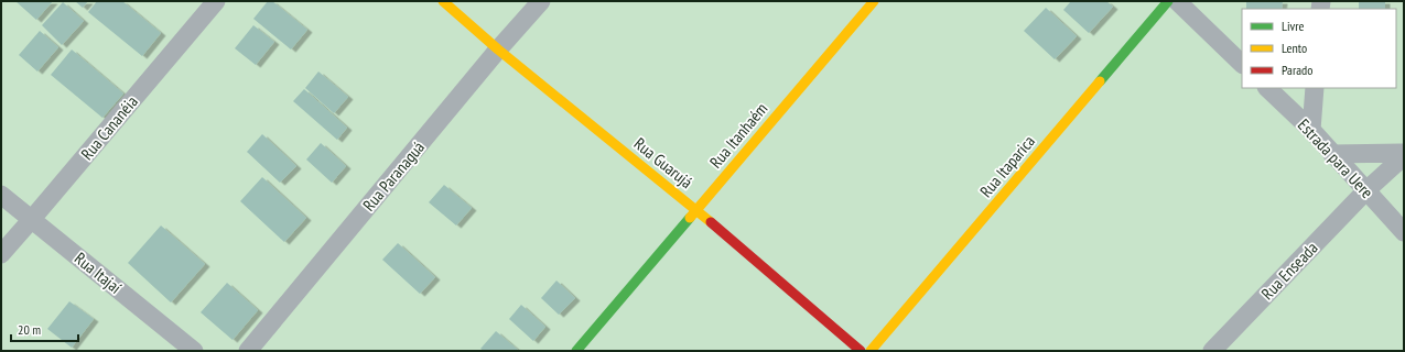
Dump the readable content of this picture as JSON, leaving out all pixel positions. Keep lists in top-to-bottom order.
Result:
{
  "streets": {
    "street": [
      "Rua Cananéia",
      "Rua Itanhaém",
      "Estrada para Uere",
      "Rua Guarujá",
      "Rua Itaparica",
      "Rua Paranaguá",
      "Rua Enseada",
      "Rua Itajaí"
    ]
  },
  "crossings": [
    ["Rua Cananéia", "Rua Itajaí"],
    ["Rua Itanhaém", "Rua Guarujá"],
    ["Estrada para Uere", "Rua Enseada"],
    ["Rua Guarujá", "Rua Paranaguá"]
  ],
  "legend": ["Livre", "Lento", "Parado"],
  "scale_bar": "20 m"
}
